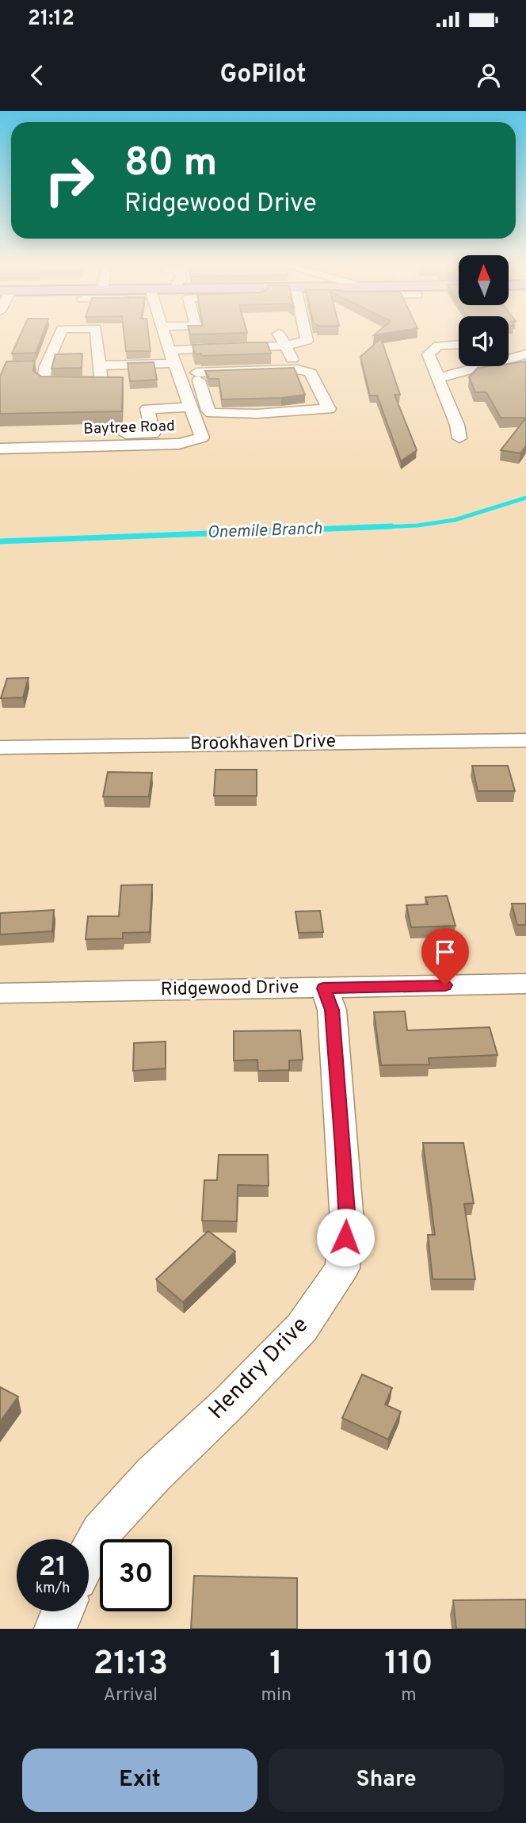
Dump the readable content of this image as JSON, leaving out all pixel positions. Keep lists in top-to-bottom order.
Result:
{
  "streets": {
    "street": [
      "Baytree Road",
      "Brookhaven Drive",
      "Ridgewood Drive",
      "Hendry Drive"
    ]
  },
  "crossings": [
    ["Ridgewood Drive", "Hendry Drive"]
  ],
  "water": ["Onemile Branch"],
  "north": "top",
  "page": {
    "status": "21:12",
    "header": "GoPilot",
    "turn": ["80 m", "Ridgewood Drive"],
    "speed": "21 km/h",
    "limit": "30",
    "eta": [
      "21:13",
      "Arrival",
      "1",
      "min",
      "110",
      "m"
    ],
    "buttons": ["Exit", "Share"]
  }
}
